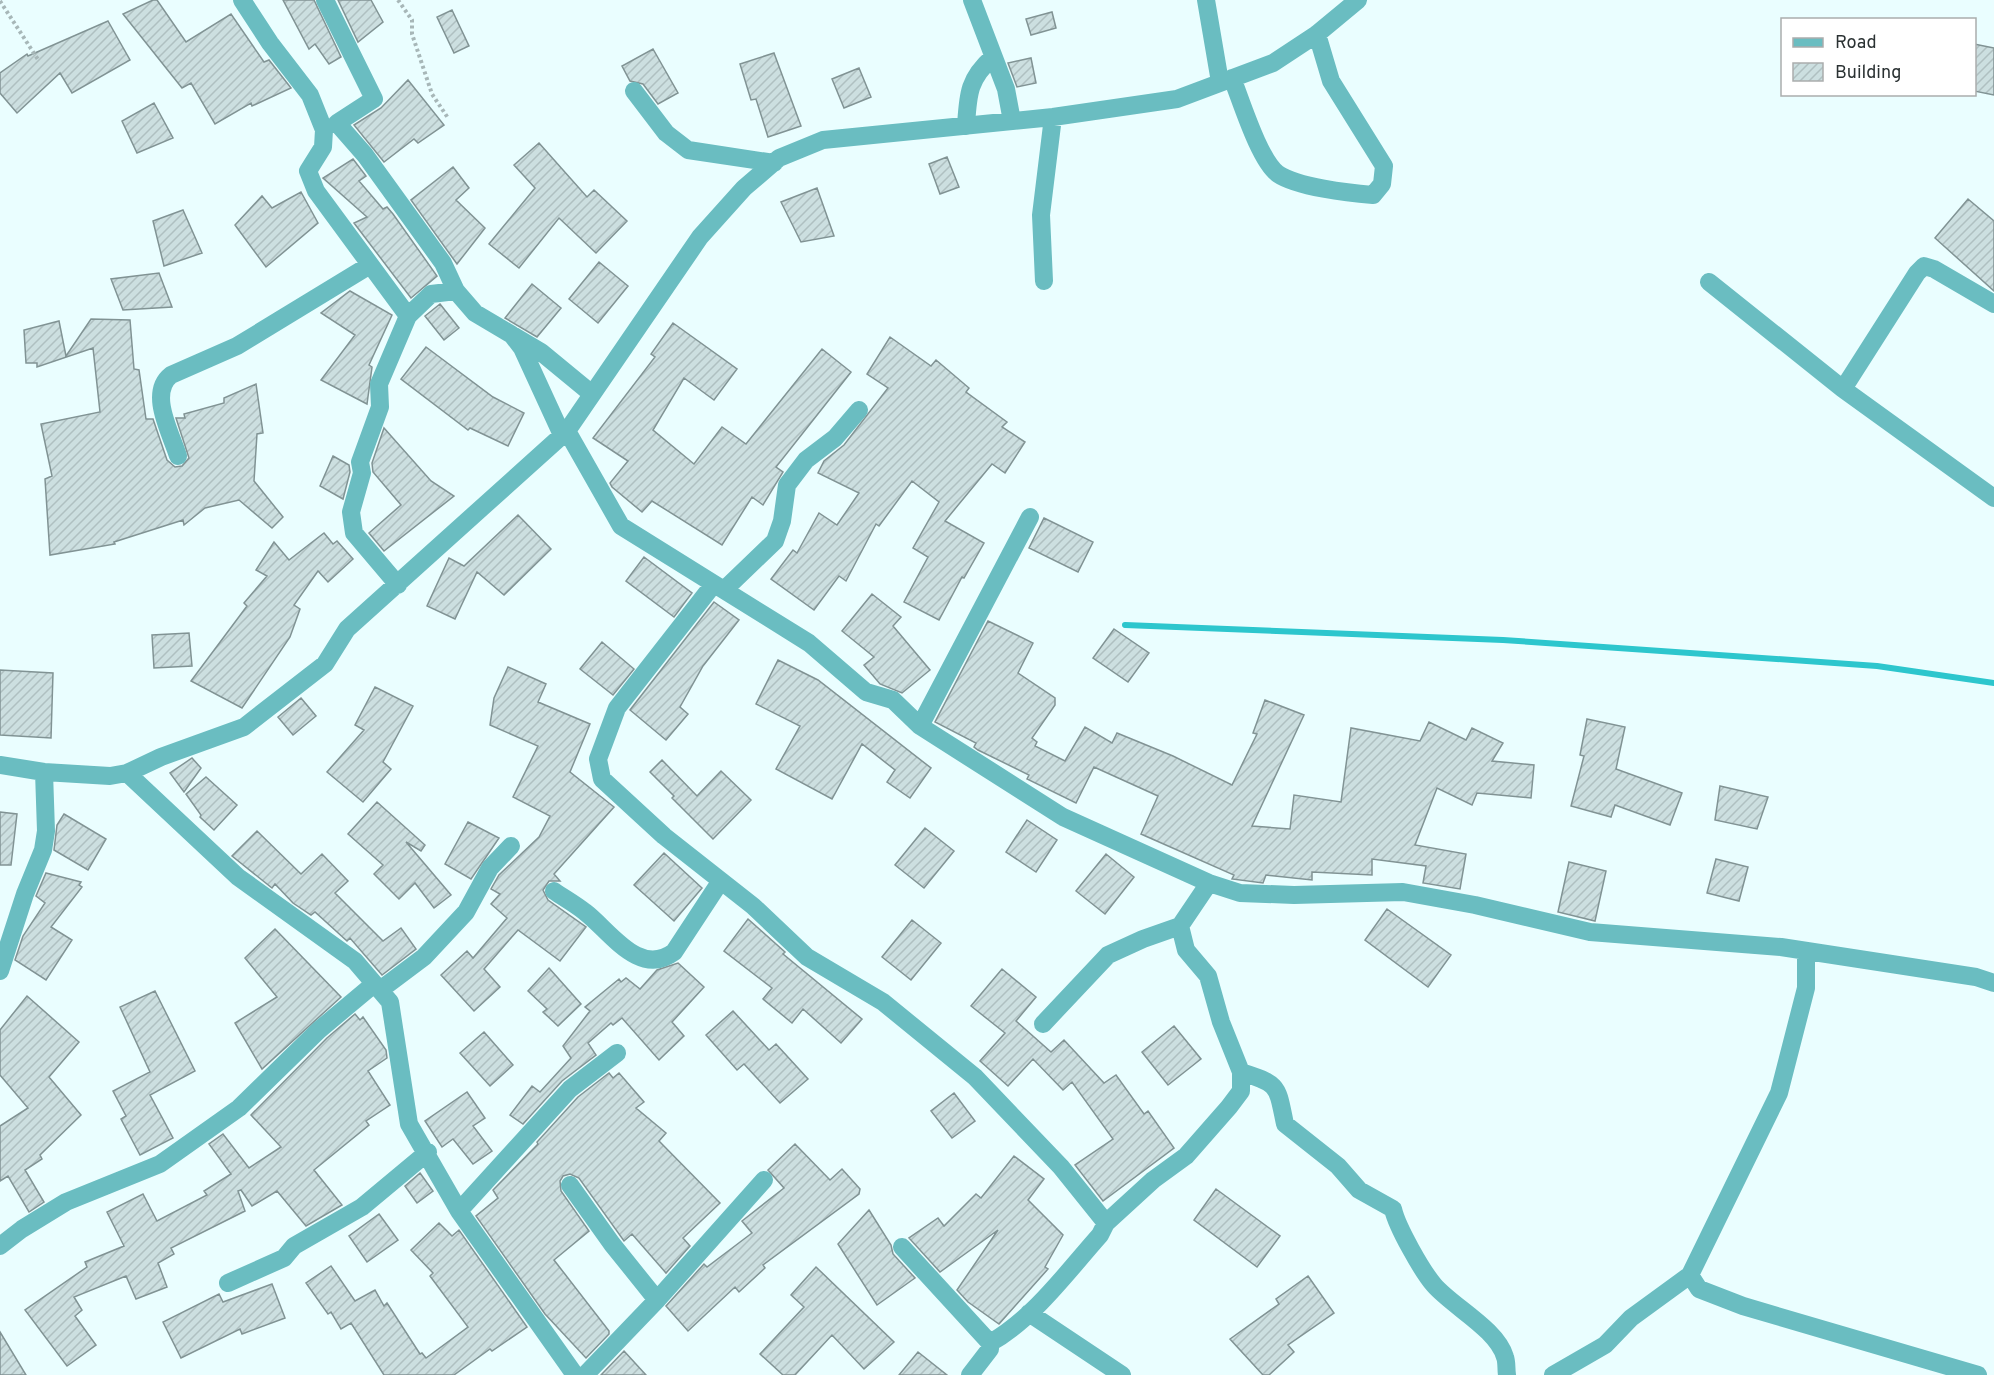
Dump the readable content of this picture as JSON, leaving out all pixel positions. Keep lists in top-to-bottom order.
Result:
{
  "legend": ["Road", "Building"]
}
